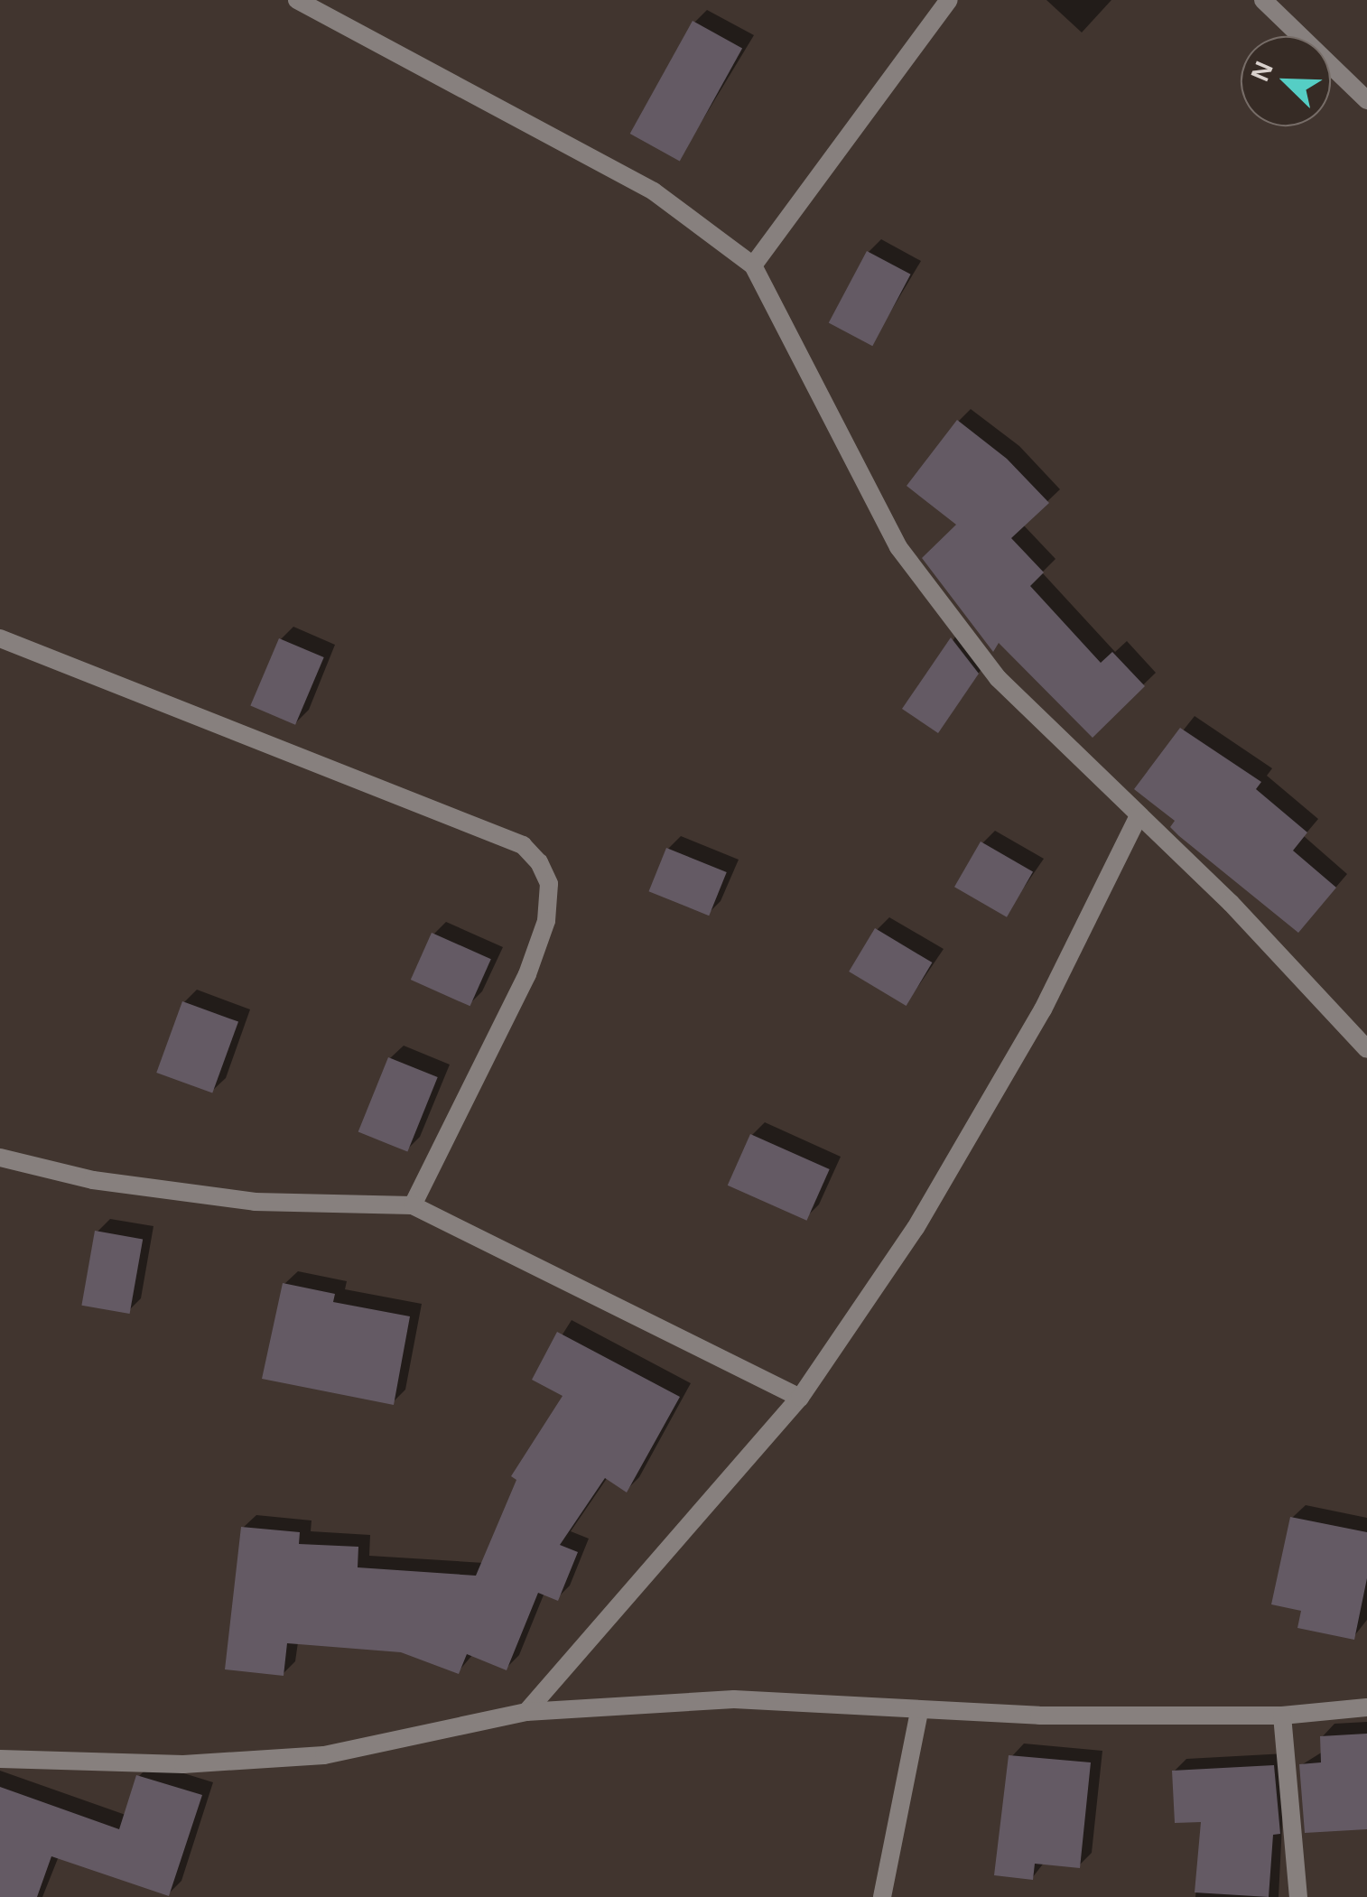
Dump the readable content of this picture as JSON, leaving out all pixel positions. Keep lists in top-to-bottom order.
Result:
{
  "north": "top left"
}
